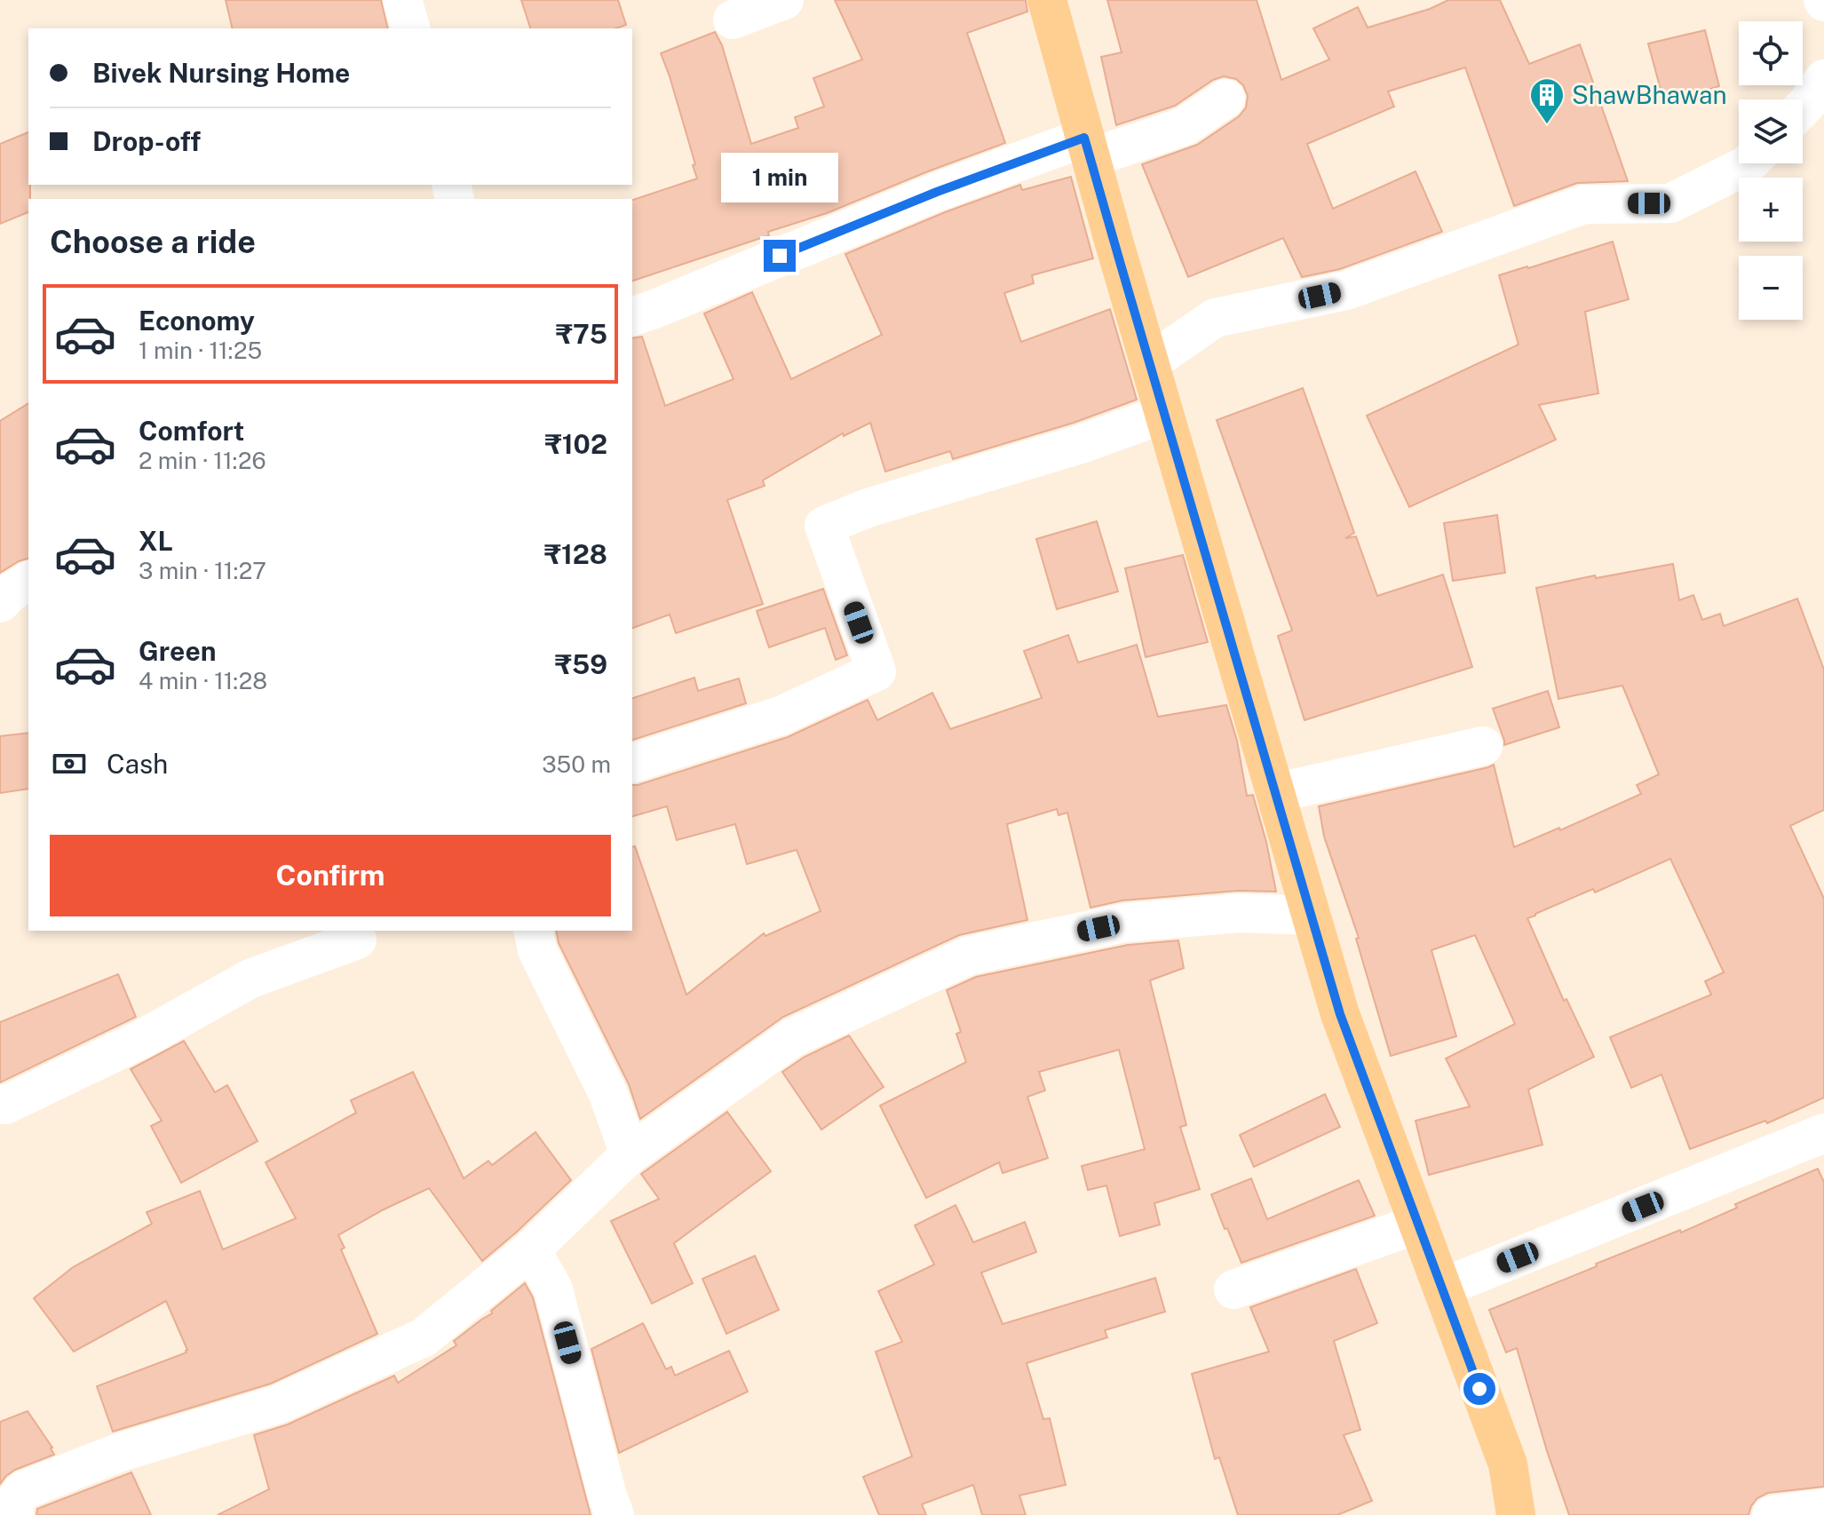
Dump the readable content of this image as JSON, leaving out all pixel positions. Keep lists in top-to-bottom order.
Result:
{
  "places": {
    "building": ["ShawBhawan"]
  },
  "page": {
    "map_buttons": ["+", "−"],
    "banner": ["Bivek Nursing Home", "Drop-off"],
    "bubble": "1 min",
    "heading": "Choose a ride",
    "list": [
      {
        "name": "Economy",
        "note": "1 min · 11:25",
        "value": "₹75"
      },
      {
        "name": "Comfort",
        "note": "2 min · 11:26",
        "value": "₹102"
      },
      {
        "name": "XL",
        "note": "3 min · 11:27",
        "value": "₹128"
      },
      {
        "name": "Green",
        "note": "4 min · 11:28",
        "value": "₹59"
      }
    ],
    "pay": ["Cash", "350 m"],
    "buttons": "Confirm"
  }
}
